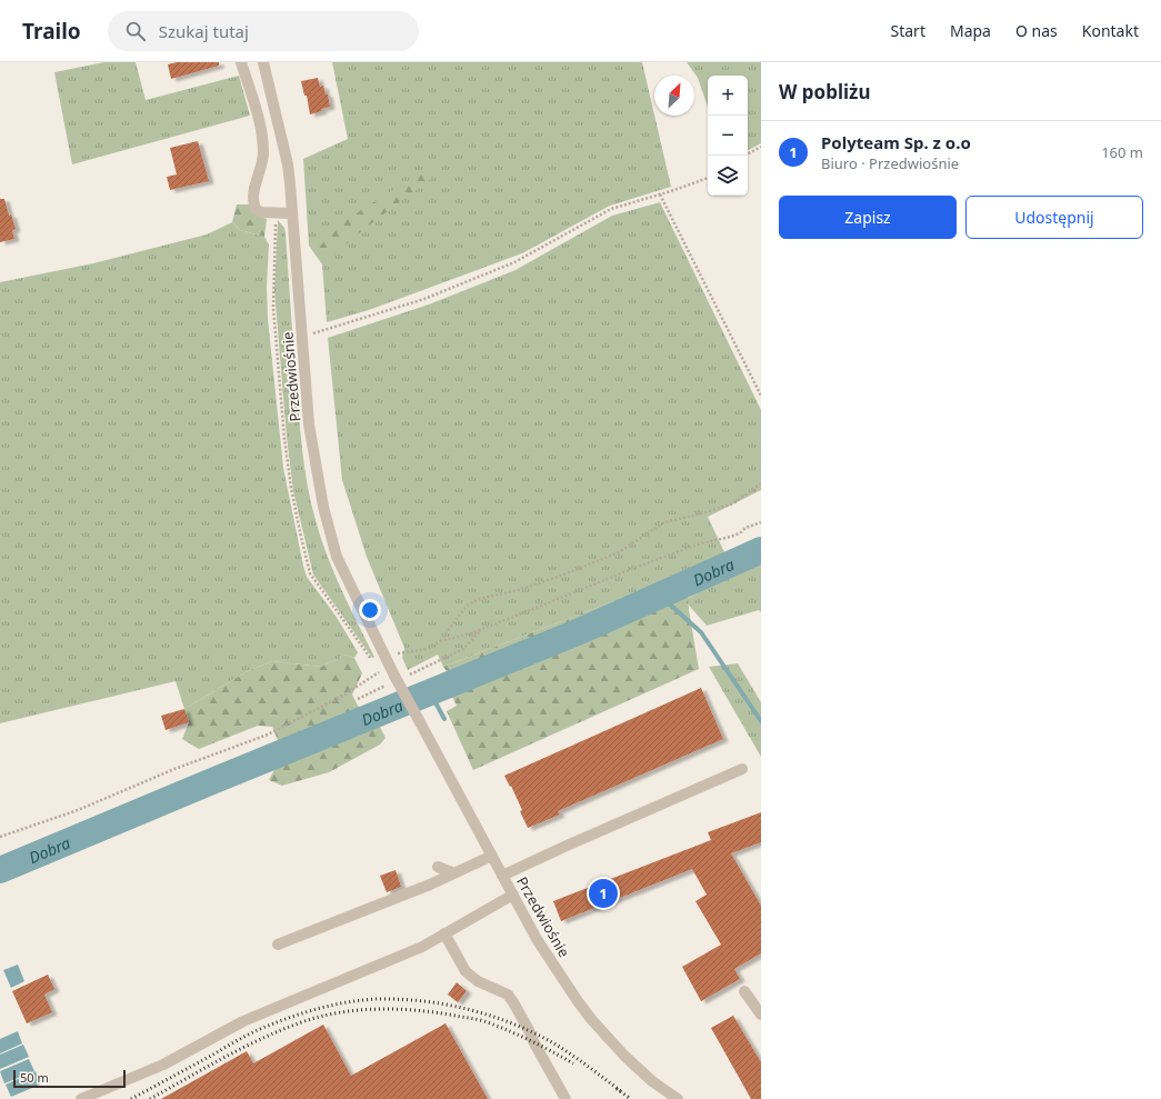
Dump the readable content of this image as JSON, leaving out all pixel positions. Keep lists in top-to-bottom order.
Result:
{
  "streets": {
    "street": ["Przedwiośnie"]
  },
  "water": ["Dobra"],
  "scale_bar": "50 m",
  "north": "top right",
  "page": {
    "header": "Trailo",
    "search": "Szukaj tutaj",
    "nav": [
      "Start",
      "Mapa",
      "O nas",
      "Kontakt"
    ],
    "heading": "W pobliżu",
    "map_buttons": ["+", "−"],
    "list": [
      {
        "mark": "1",
        "name": "Polyteam Sp. z o.o",
        "note": "Biuro · Przedwiośnie",
        "value": "160 m"
      }
    ],
    "buttons": ["Zapisz", "Udostępnij"],
    "pins": "1",
    "scale": "50 m"
  }
}
